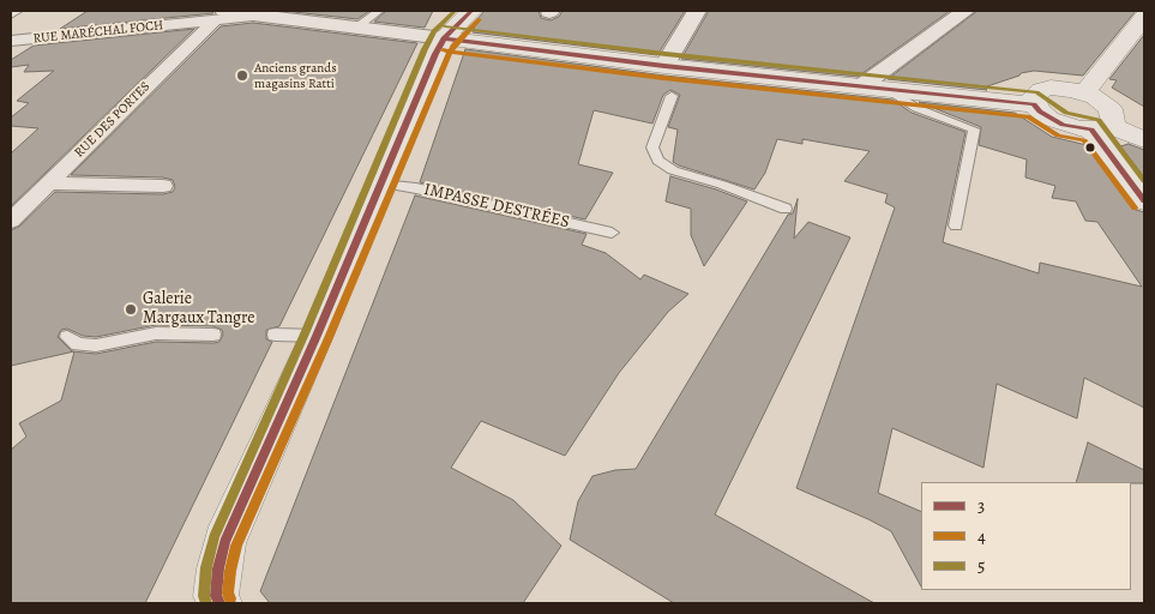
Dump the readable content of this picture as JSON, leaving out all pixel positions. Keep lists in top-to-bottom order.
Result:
{
  "streets": {
    "street": ["RUE MARÉCHAL FOCH", "RUE DES PORTES"],
    "lane": ["IMPASSE DESTRÉES"]
  },
  "crossings": [
    ["RUE MARÉCHAL FOCH", "RUE DES PORTES"]
  ],
  "places": ["Anciens grands magasins Ratti", "Galerie Margaux Tangre"],
  "lines": ["transit line 3", "transit line 5", "transit line 4"],
  "legend": ["3", "4", "5"]
}
